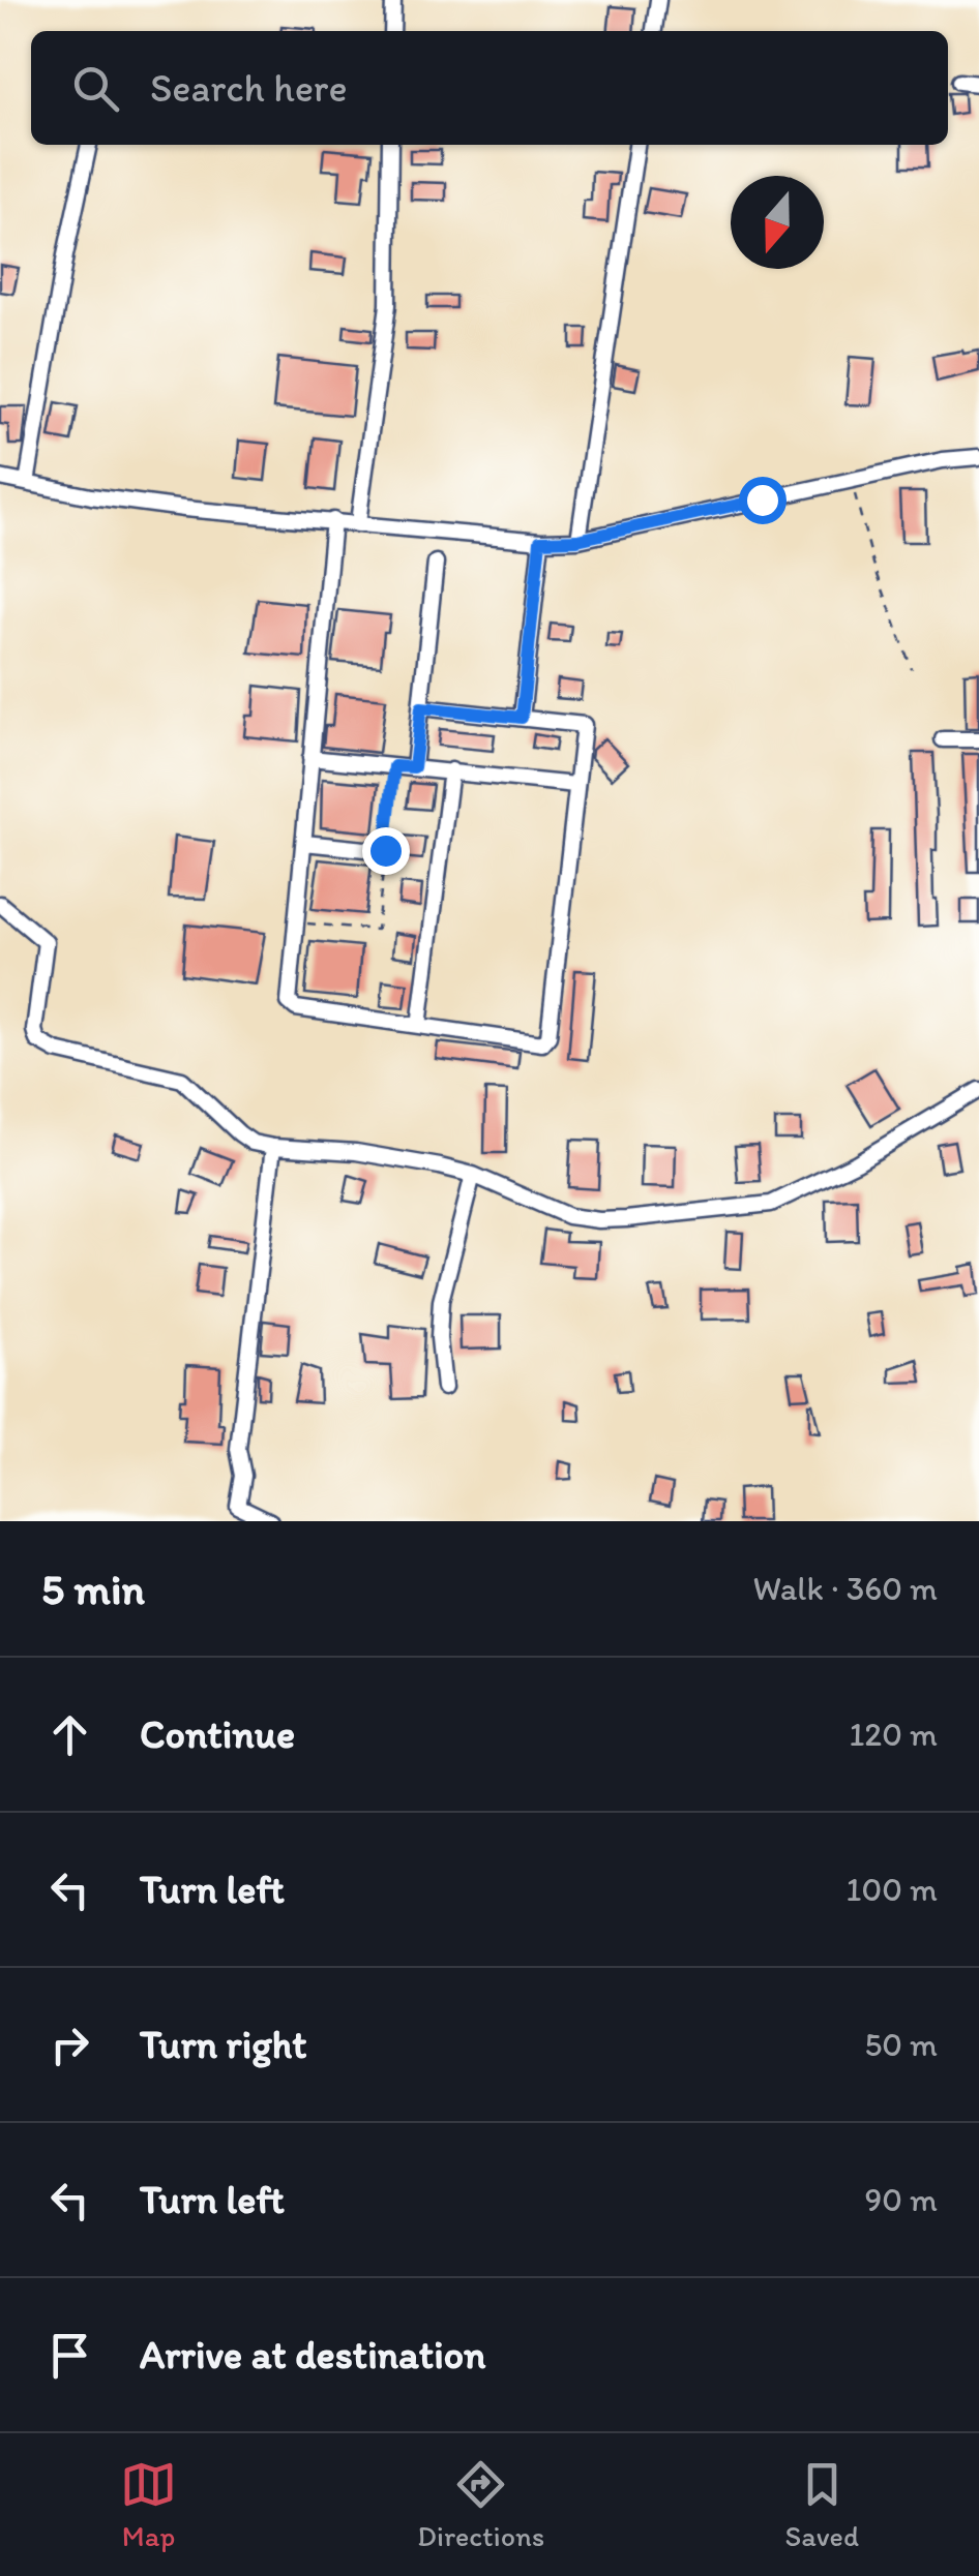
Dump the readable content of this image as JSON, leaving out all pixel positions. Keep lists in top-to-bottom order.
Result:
{
  "north": "bottom",
  "page": {
    "search": "Search here",
    "heading": ["5 min", "Walk · 360 m"],
    "list": [
      ["Continue", "120 m"],
      ["Turn left", "100 m"],
      ["Turn right", "50 m"],
      ["Turn left", "90 m"],
      "Arrive at destination"
    ],
    "nav": ["Map", "Directions", "Saved"]
  }
}
